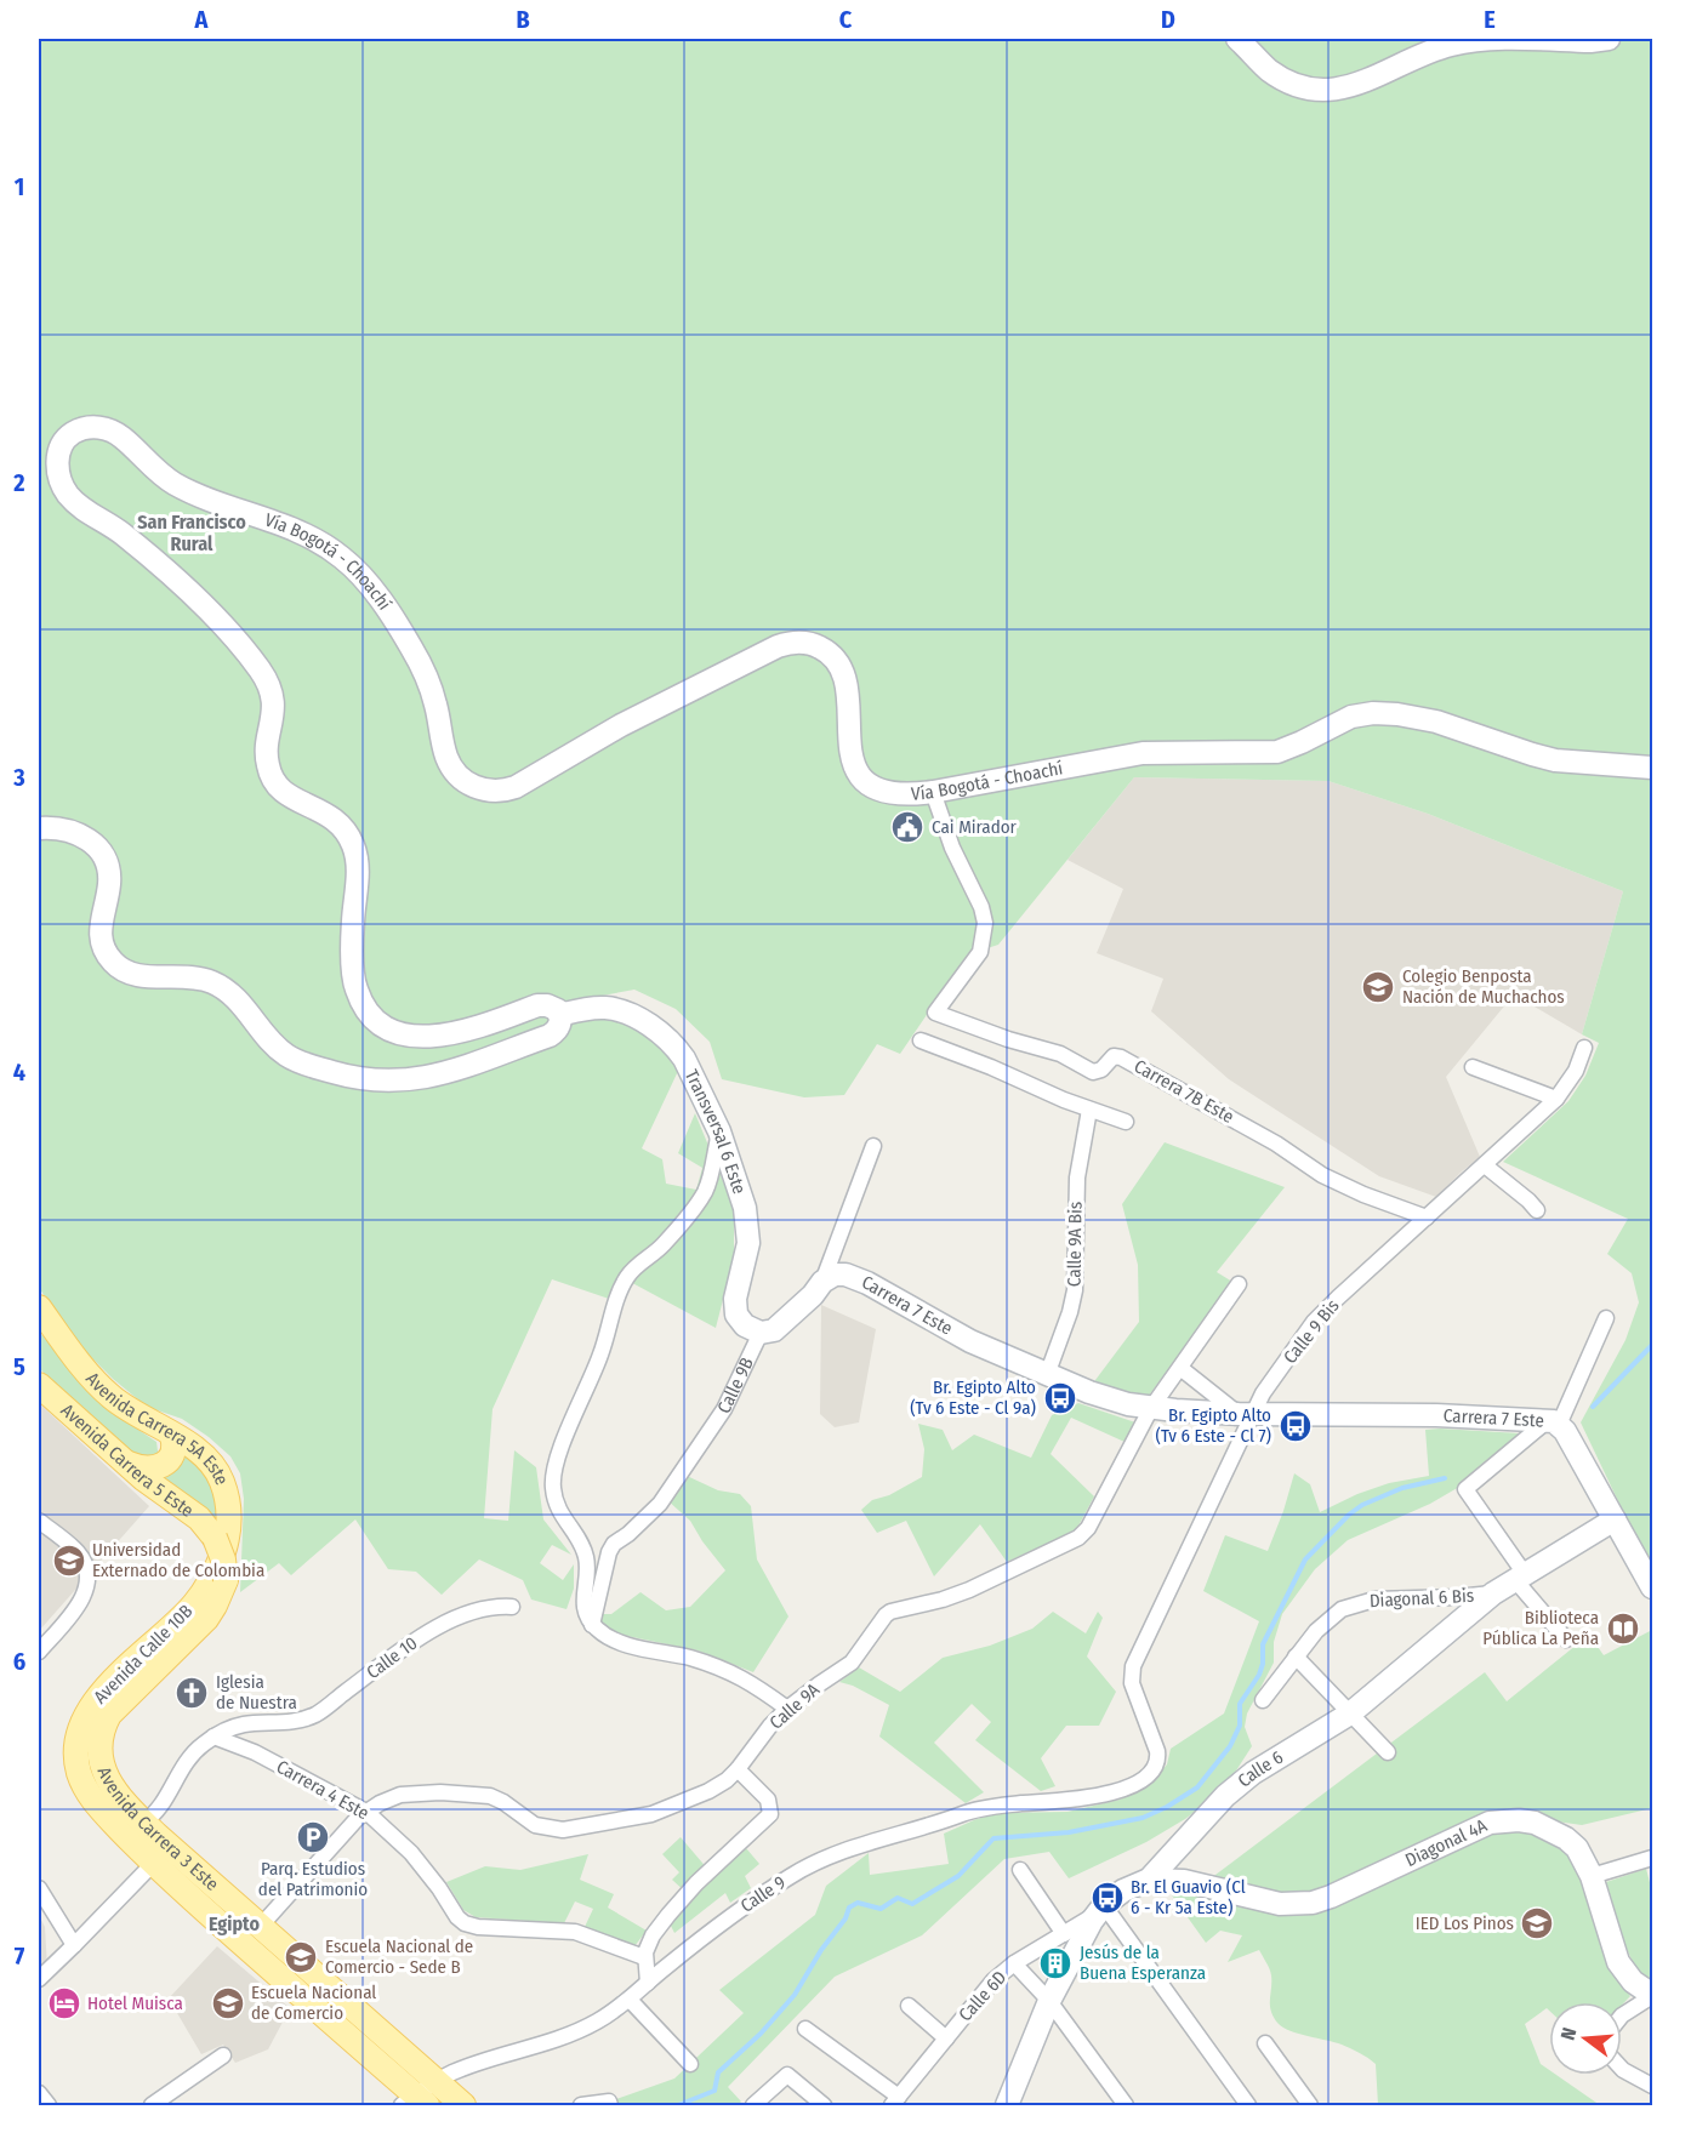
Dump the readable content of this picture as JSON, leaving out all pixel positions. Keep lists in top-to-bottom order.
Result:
{
  "streets": {
    "main road": [
      "Vía Bogotá - Choachí",
      "Transversal 6 Este",
      "Carrera 7 Este",
      "Avenida Carrera 5A Este",
      "Avenida Carrera 5 Este",
      "Avenida Calle 10B",
      "Calle 6",
      "Avenida Carrera 3 Este",
      "Diagonal 4A"
    ],
    "street": [
      "Carrera 7B Este",
      "Calle 9A Bis",
      "Calle 9 Bis",
      "Calle 9B",
      "Diagonal 6 Bis",
      "Calle 10",
      "Calle 9A",
      "Carrera 4 Este",
      "Calle 9",
      "Calle 6D"
    ]
  },
  "crossings": [
    ["Vía Bogotá - Choachí", "Carrera 7B Este"],
    ["Vía Bogotá - Choachí", "Transversal 6 Este"],
    ["Carrera 7B Este", "Calle 9 Bis"],
    ["Transversal 6 Este", "Calle 9B"],
    ["Calle 9A Bis", "Carrera 7 Este"],
    ["Carrera 7 Este", "Calle 9 Bis"],
    ["Carrera 7 Este", "Calle 9A"],
    ["Carrera 7 Este", "Calle 6"],
    ["Calle 9 Bis", "Calle 9"],
    ["Avenida Carrera 5A Este", "Avenida Carrera 5 Este"],
    ["Avenida Carrera 5A Este", "Avenida Calle 10B"],
    ["Avenida Carrera 5 Este", "Avenida Calle 10B"],
    ["Diagonal 6 Bis", "Calle 6"],
    ["Avenida Calle 10B", "Avenida Carrera 3 Este"],
    ["Calle 10", "Carrera 4 Este"],
    ["Calle 9A", "Carrera 4 Este"],
    ["Calle 9A", "Avenida Carrera 3 Este"],
    ["Calle 6", "Diagonal 4A"],
    ["Calle 6", "Calle 6D"],
    ["Avenida Carrera 3 Este", "Calle 9"]
  ],
  "districts": ["San Francisco Rural", "Egipto"],
  "places": {
    "public building": ["Cai Mirador"],
    "school or university": [
      "Colegio Benposta Nación de Muchachos",
      "Universidad Externado de Colombia",
      "IED Los Pinos",
      "Escuela Nacional de Comercio - Sede B",
      "Escuela Nacional de Comercio"
    ],
    "bus stop": ["Br. Egipto Alto (Tv 6 Este - Cl 9a)", "Br. Egipto Alto (Tv 6 Este - Cl 7)", "Br. El Guavio (Cl 6 - Kr 5a Este)"],
    "library": ["Biblioteca Pública La Peña"],
    "church": ["Iglesia de Nuestra"],
    "parking": ["Parq. Estudios del Patrimonio"],
    "building": ["Jesús de la Buena Esperanza"],
    "hotel": ["Hotel Muisca"]
  },
  "north": "left",
  "grid": {
    "columns": [
      "A",
      "B",
      "C",
      "D",
      "E"
    ],
    "rows": [
      "1",
      "2",
      "3",
      "4",
      "5",
      "6",
      "7"
    ]
  }
}
